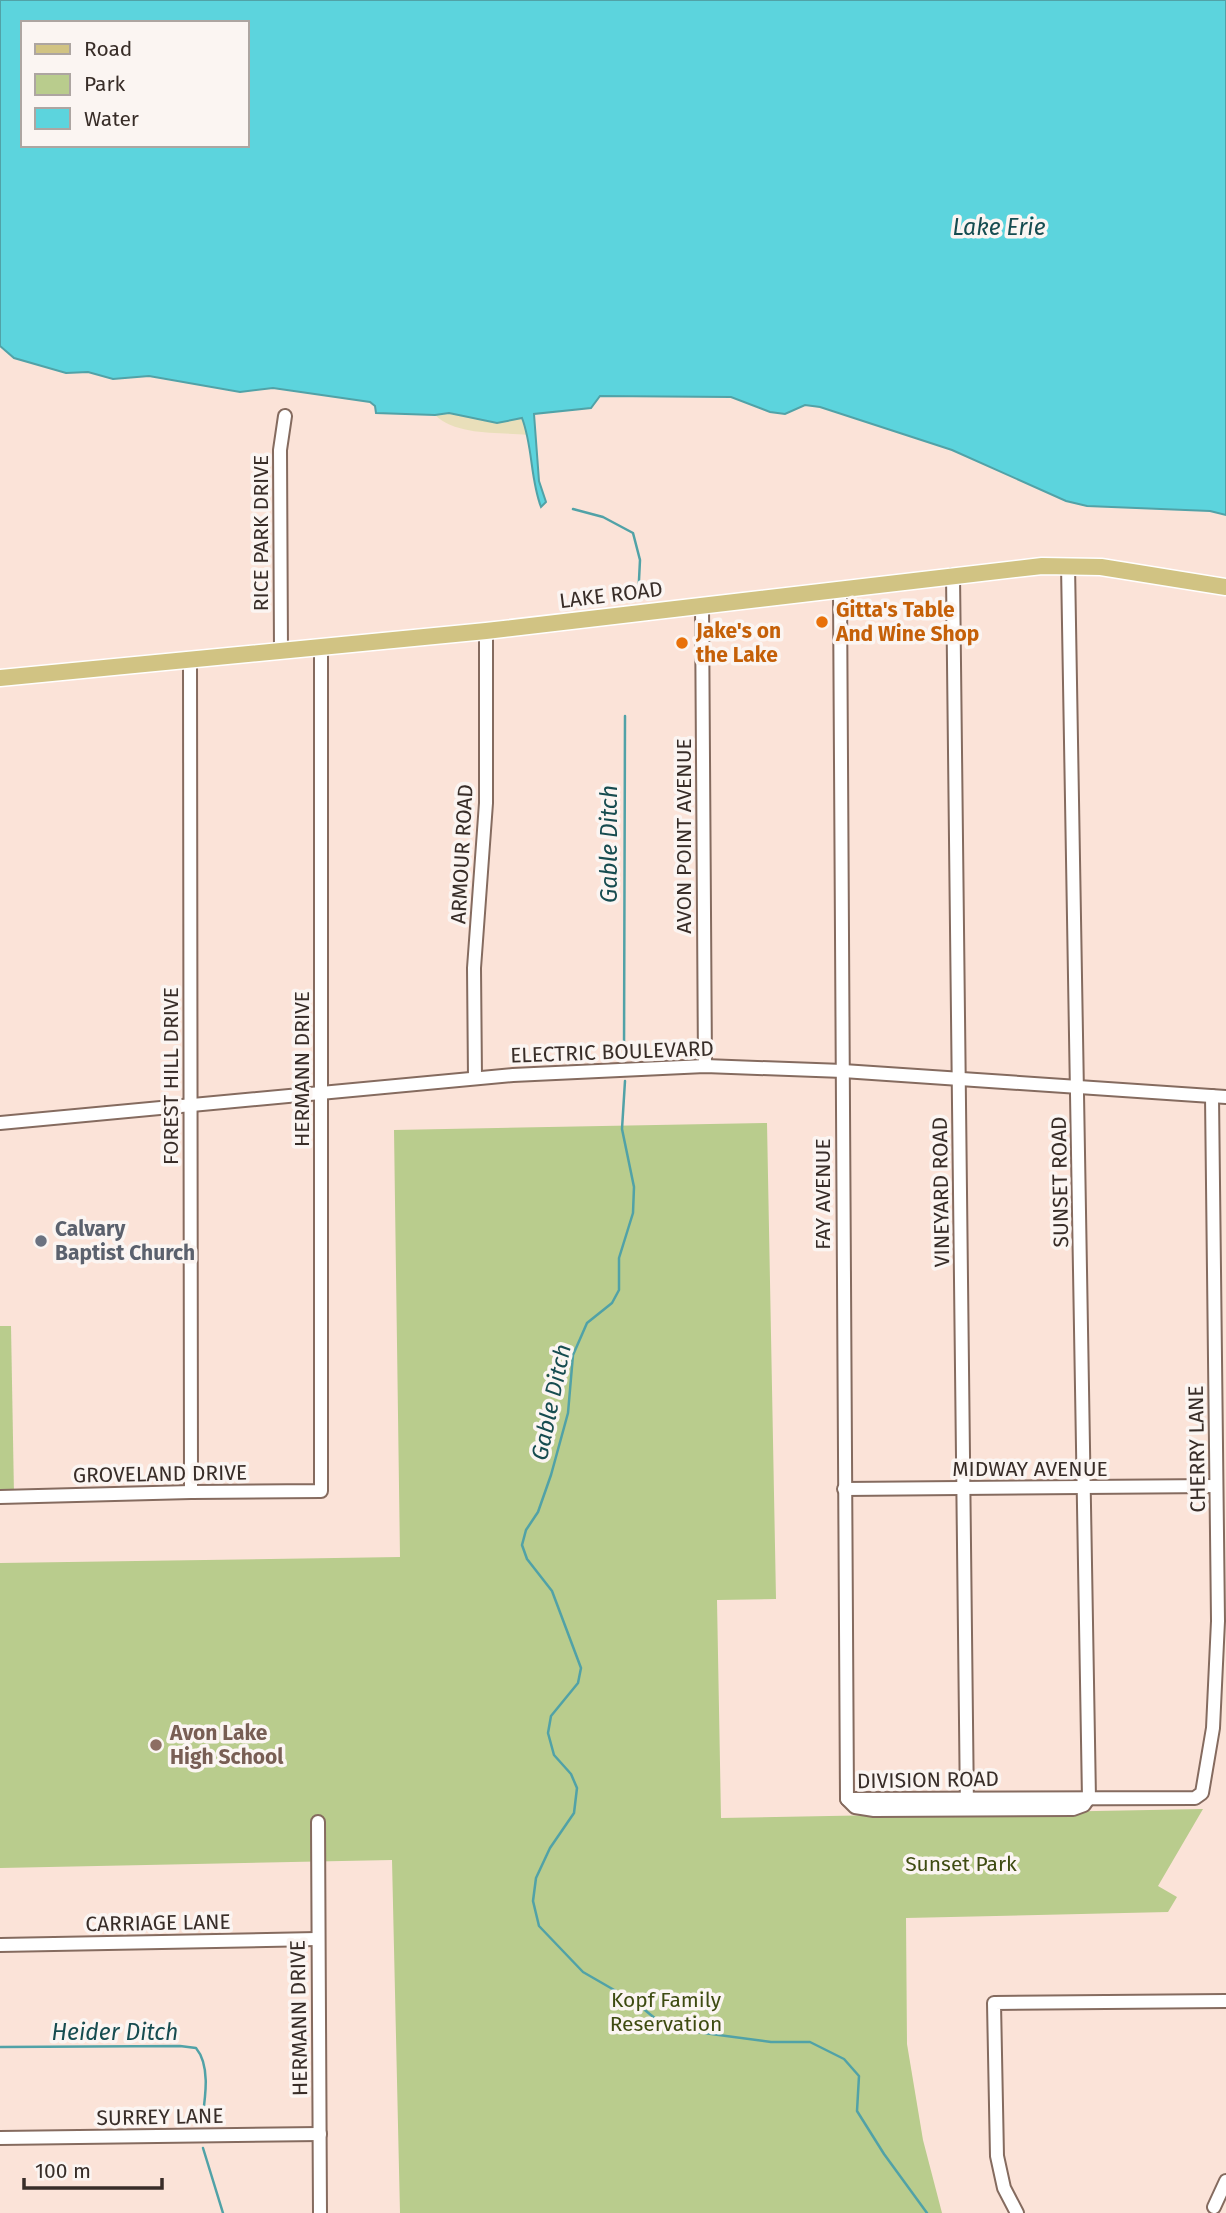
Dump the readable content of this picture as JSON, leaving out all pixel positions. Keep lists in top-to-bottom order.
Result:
{
  "streets": {
    "main road": ["LAKE ROAD"],
    "street": [
      "RICE PARK DRIVE",
      "AVON POINT AVENUE",
      "ARMOUR ROAD",
      "ELECTRIC BOULEVARD",
      "HERMANN DRIVE",
      "FOREST HILL DRIVE",
      "SUNSET ROAD",
      "VINEYARD ROAD",
      "FAY AVENUE",
      "CHERRY LANE",
      "MIDWAY AVENUE",
      "GROVELAND DRIVE",
      "DIVISION ROAD",
      "CARRIAGE LANE",
      "SURREY LANE"
    ]
  },
  "crossings": [
    ["RICE PARK DRIVE", "LAKE ROAD"],
    ["LAKE ROAD", "AVON POINT AVENUE"],
    ["LAKE ROAD", "ARMOUR ROAD"],
    ["LAKE ROAD", "HERMANN DRIVE"],
    ["LAKE ROAD", "FOREST HILL DRIVE"],
    ["LAKE ROAD", "SUNSET ROAD"],
    ["LAKE ROAD", "VINEYARD ROAD"],
    ["LAKE ROAD", "FAY AVENUE"],
    ["AVON POINT AVENUE", "ELECTRIC BOULEVARD"],
    ["ARMOUR ROAD", "ELECTRIC BOULEVARD"],
    ["ELECTRIC BOULEVARD", "HERMANN DRIVE"],
    ["ELECTRIC BOULEVARD", "FOREST HILL DRIVE"],
    ["ELECTRIC BOULEVARD", "SUNSET ROAD"],
    ["ELECTRIC BOULEVARD", "VINEYARD ROAD"],
    ["ELECTRIC BOULEVARD", "FAY AVENUE"],
    ["ELECTRIC BOULEVARD", "CHERRY LANE"],
    ["HERMANN DRIVE", "GROVELAND DRIVE"],
    ["HERMANN DRIVE", "CARRIAGE LANE"],
    ["HERMANN DRIVE", "SURREY LANE"],
    ["FOREST HILL DRIVE", "GROVELAND DRIVE"],
    ["SUNSET ROAD", "MIDWAY AVENUE"],
    ["SUNSET ROAD", "DIVISION ROAD"],
    ["VINEYARD ROAD", "MIDWAY AVENUE"],
    ["VINEYARD ROAD", "DIVISION ROAD"],
    ["FAY AVENUE", "MIDWAY AVENUE"],
    ["FAY AVENUE", "DIVISION ROAD"],
    ["CHERRY LANE", "MIDWAY AVENUE"],
    ["CHERRY LANE", "DIVISION ROAD"]
  ],
  "water": ["Lake Erie", "Gable Ditch", "Heider Ditch"],
  "parks": ["Sunset Park", "Kopf Family Reservation"],
  "places": [
    "Gitta's Table And Wine Shop",
    "Jake's on the Lake",
    "Calvary Baptist Church",
    "Avon Lake High School"
  ],
  "legend": ["Road", "Park", "Water"],
  "scale_bar": "100 m"
}
